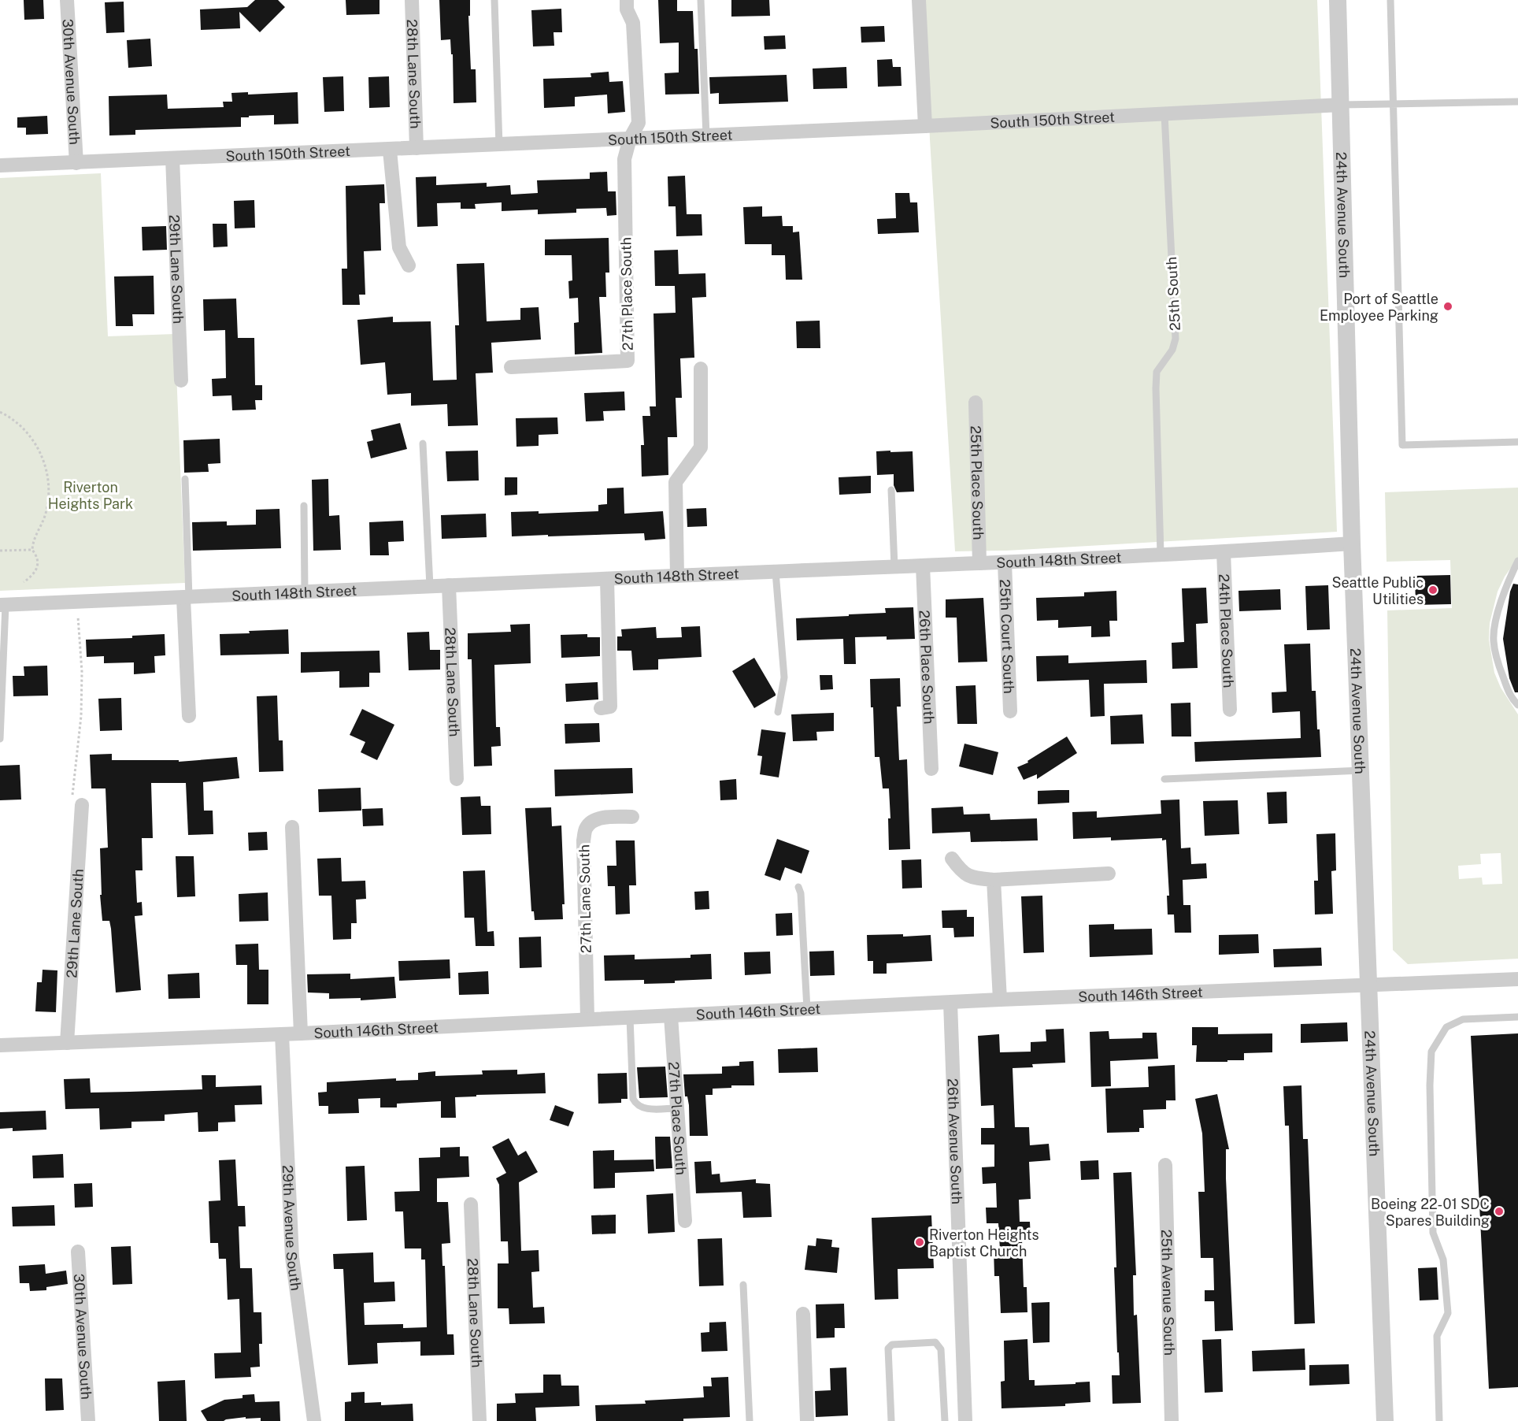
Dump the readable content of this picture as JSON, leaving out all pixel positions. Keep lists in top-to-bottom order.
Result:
{
  "streets": {
    "street": [
      "28th Lane South",
      "30th Avenue South",
      "South 150th Street",
      "24th Avenue South",
      "29th Lane South",
      "27th Place South",
      "25th Place South",
      "South 148th Street",
      "24th Place South",
      "25th Court South",
      "26th Place South",
      "27th Lane South",
      "South 146th Street",
      "26th Avenue South",
      "29th Avenue South",
      "25th Avenue South"
    ],
    "lane": ["25th South"]
  },
  "crossings": [
    ["28th Lane South", "South 150th Street"],
    ["28th Lane South", "South 148th Street"],
    ["30th Avenue South", "South 150th Street"],
    ["South 150th Street", "24th Avenue South"],
    ["South 150th Street", "29th Lane South"],
    ["South 150th Street", "27th Place South"],
    ["South 150th Street", "25th South"],
    ["24th Avenue South", "South 148th Street"],
    ["24th Avenue South", "South 146th Street"],
    ["29th Lane South", "South 146th Street"],
    ["27th Place South", "South 146th Street"],
    ["25th South", "South 148th Street"],
    ["25th Place South", "South 148th Street"],
    ["South 148th Street", "24th Place South"],
    ["South 148th Street", "25th Court South"],
    ["South 148th Street", "26th Place South"],
    ["27th Lane South", "South 146th Street"],
    ["South 146th Street", "26th Avenue South"],
    ["South 146th Street", "29th Avenue South"]
  ],
  "parks": ["Riverton Heights Park"],
  "places": [
    "Port of Seattle Employee Parking",
    "Seattle Public Utilities",
    "Boeing 22-01 SDC Spares Building",
    "Riverton Heights Baptist Church"
  ]
}
